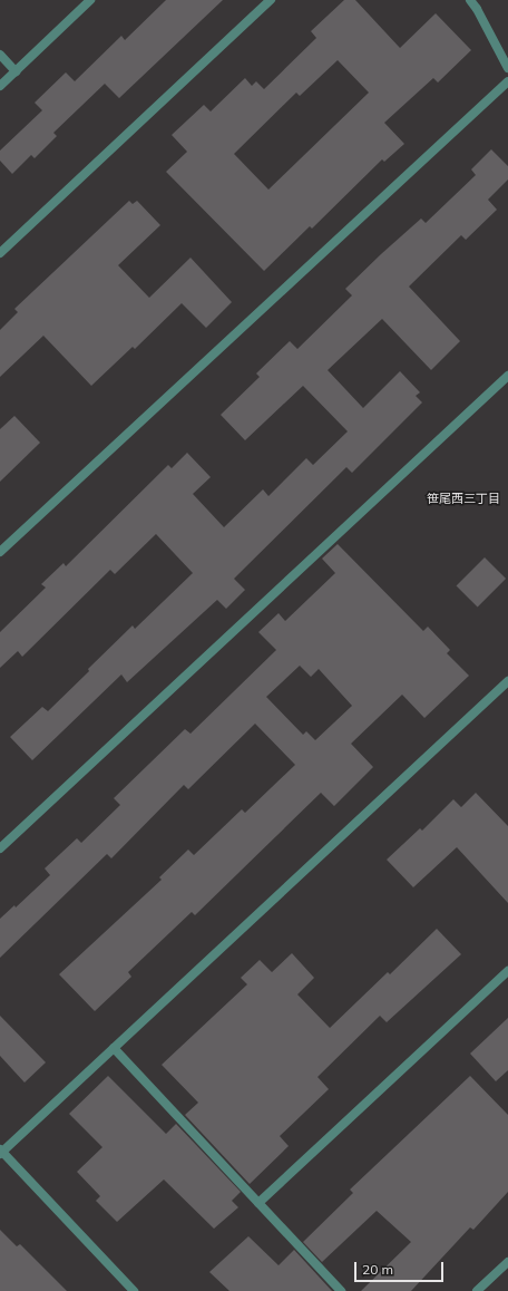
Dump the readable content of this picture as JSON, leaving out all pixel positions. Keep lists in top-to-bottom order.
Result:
{
  "districts": ["笹尾西三丁目"],
  "scale_bar": "20 m"
}
